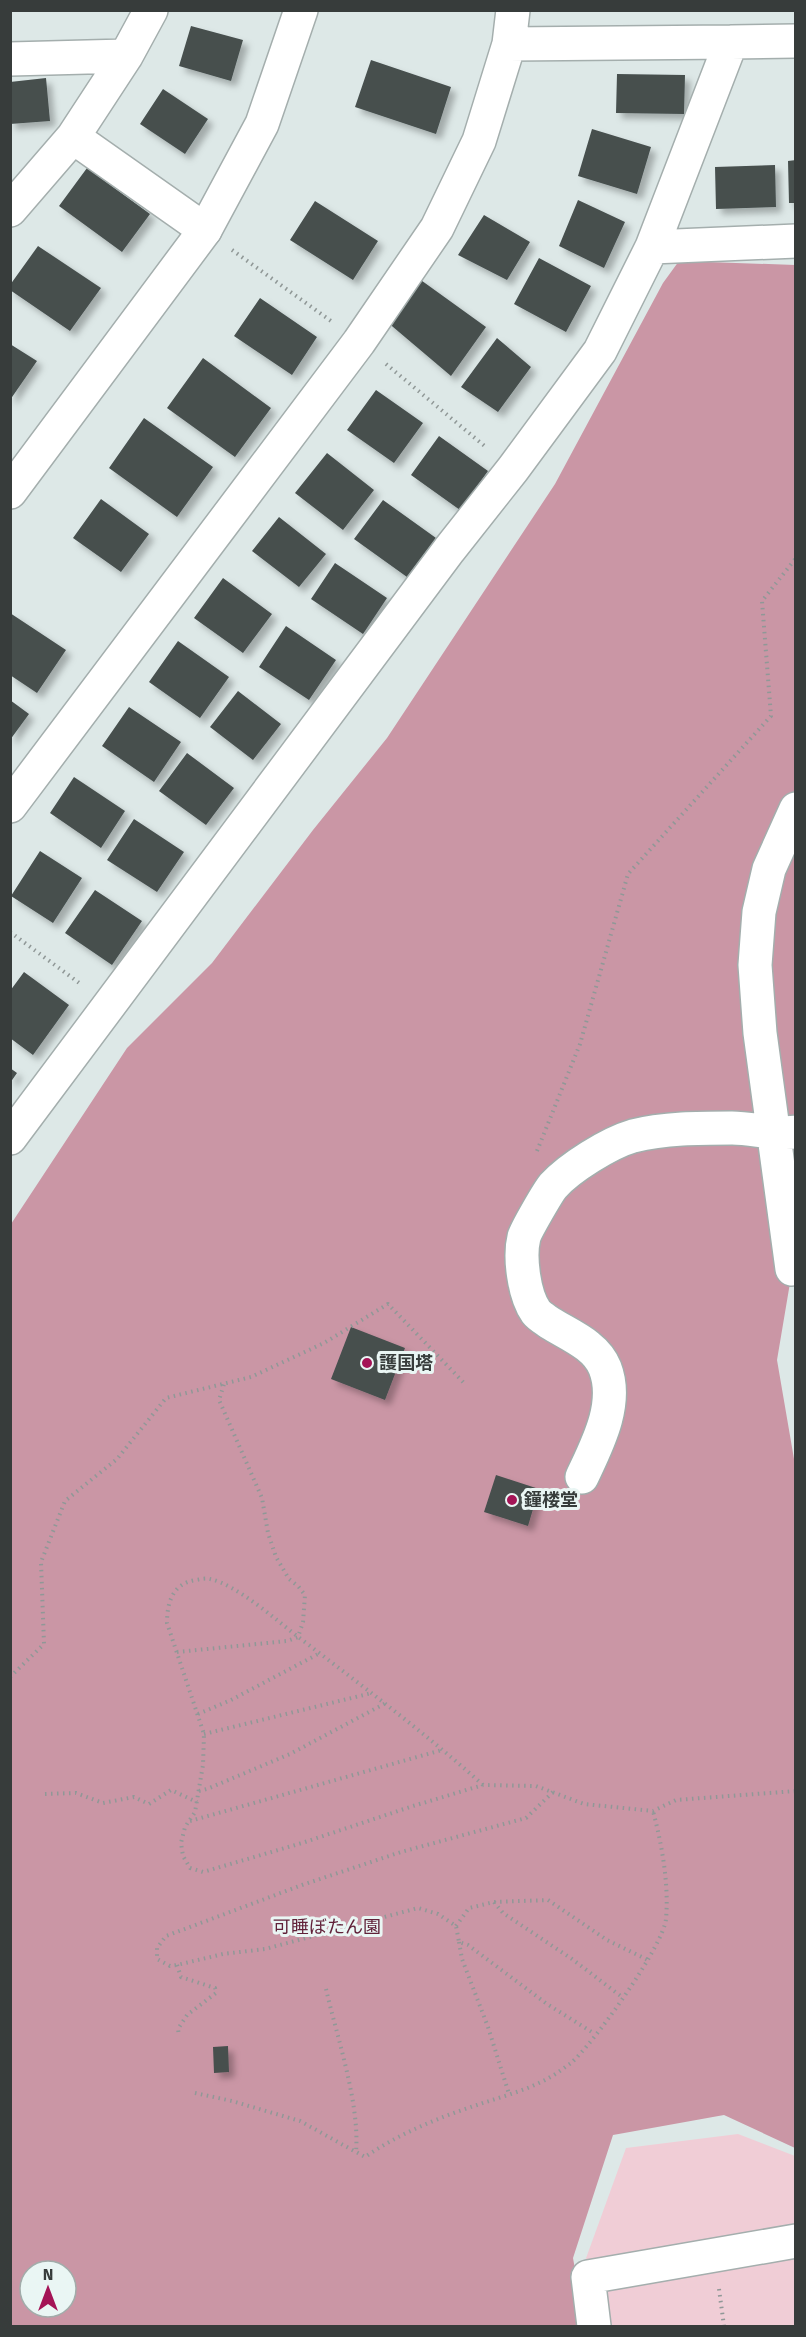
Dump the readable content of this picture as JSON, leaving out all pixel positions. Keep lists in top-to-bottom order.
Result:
{
  "parks": ["可睡ぼたん園"],
  "places": ["護国塔", "鐘楼堂"],
  "north": "top"
}
